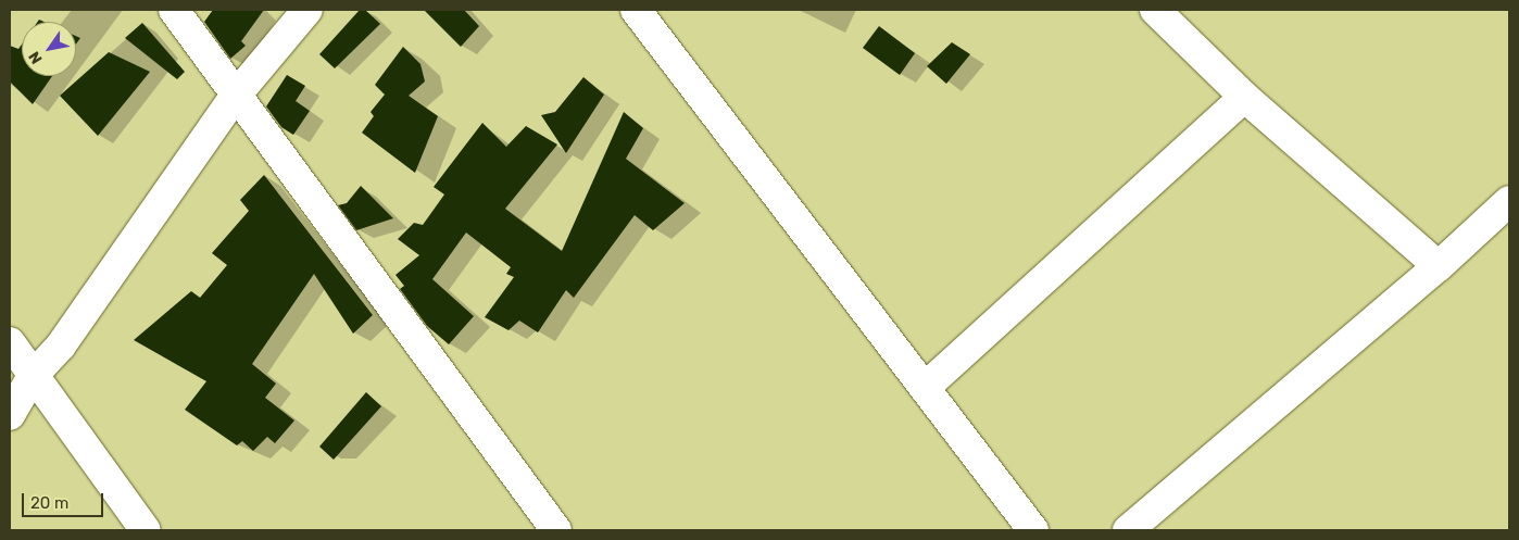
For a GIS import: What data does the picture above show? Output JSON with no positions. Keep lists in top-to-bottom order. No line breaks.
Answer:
{"scale_bar":"20 m","north":"bottom left"}
